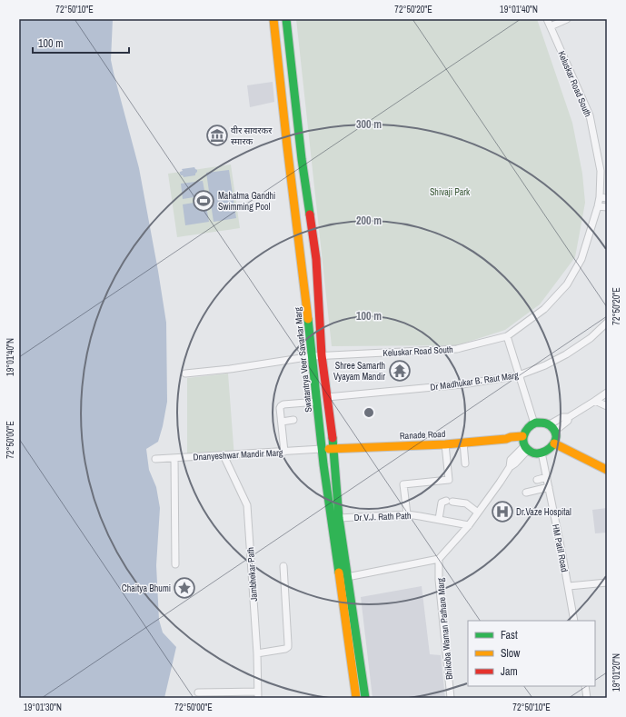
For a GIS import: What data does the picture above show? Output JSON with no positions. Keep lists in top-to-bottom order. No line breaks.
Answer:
{"streets":{"main road":["Swatantrya Veer Savarkar Marg","Ranade Road"],"street":["Keluskar Road South","Dr Madhukar B. Raut Marg","Dnanyeshwar Mandir Marg","Dr V.J. Rath Path","HM Patil Road","Jambhekar Path","Bhikoba Waman Pathare Marg"]},"crossings":[["Keluskar Road South","Swatantrya Veer Savarkar Marg"],["Swatantrya Veer Savarkar Marg","Ranade Road"],["Swatantrya Veer Savarkar Marg","Dnanyeshwar Mandir Marg"],["Ranade Road","Dnanyeshwar Mandir Marg"],["Ranade Road","HM Patil Road"],["Dnanyeshwar Mandir Marg","Jambhekar Path"]],"parks":["Shivaji Park"],"places":{"museum":["वीर सावरकर स्मारक"],"sports":["Mahatma Gandhi Swimming Pool"],"temple":["Shree Samarth Vyayam Mandir"],"hospital":["Dr.Vaze Hospital"],"place":["Chaitya Bhumi"]},"legend":["Fast","Slow","Jam"],"scale_bar":"100 m","coordinates":["72°50'10\"E","72°50'20\"E","19°01'40\"N","72°50'00\"E","19°01'20\"N","19°01'30\"N"],"rings":["300 m","200 m","100 m"]}
